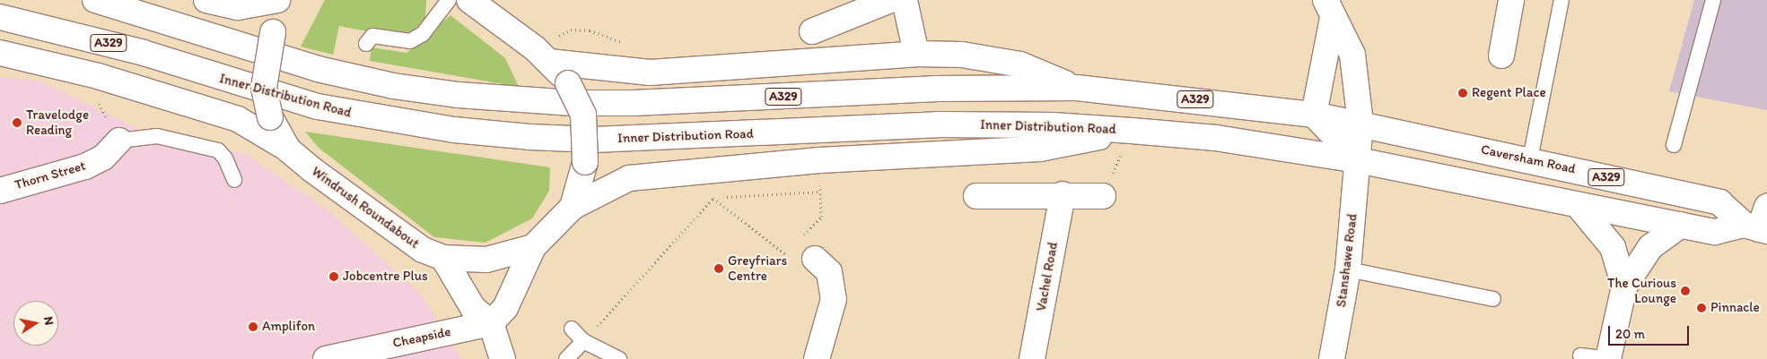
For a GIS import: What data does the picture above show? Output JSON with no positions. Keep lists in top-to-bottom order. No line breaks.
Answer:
{"streets":{"main road":["A329","Inner Distribution Road","Caversham Road","Thorn Street","Windrush Roundabout","Stanshawe Road","Vachel Road","Cheapside"]},"crossings":[["A329","Inner Distribution Road"],["A329","Caversham Road"],["A329","Stanshawe Road"],["Inner Distribution Road","Stanshawe Road"],["Caversham Road","Stanshawe Road"]],"places":["Regent Place","Travelodge Reading","Greyfriars Centre","Jobcentre Plus","The Curious Lounge","Pinnacle","Amplifon"],"scale_bar":"20 m","north":"right"}
